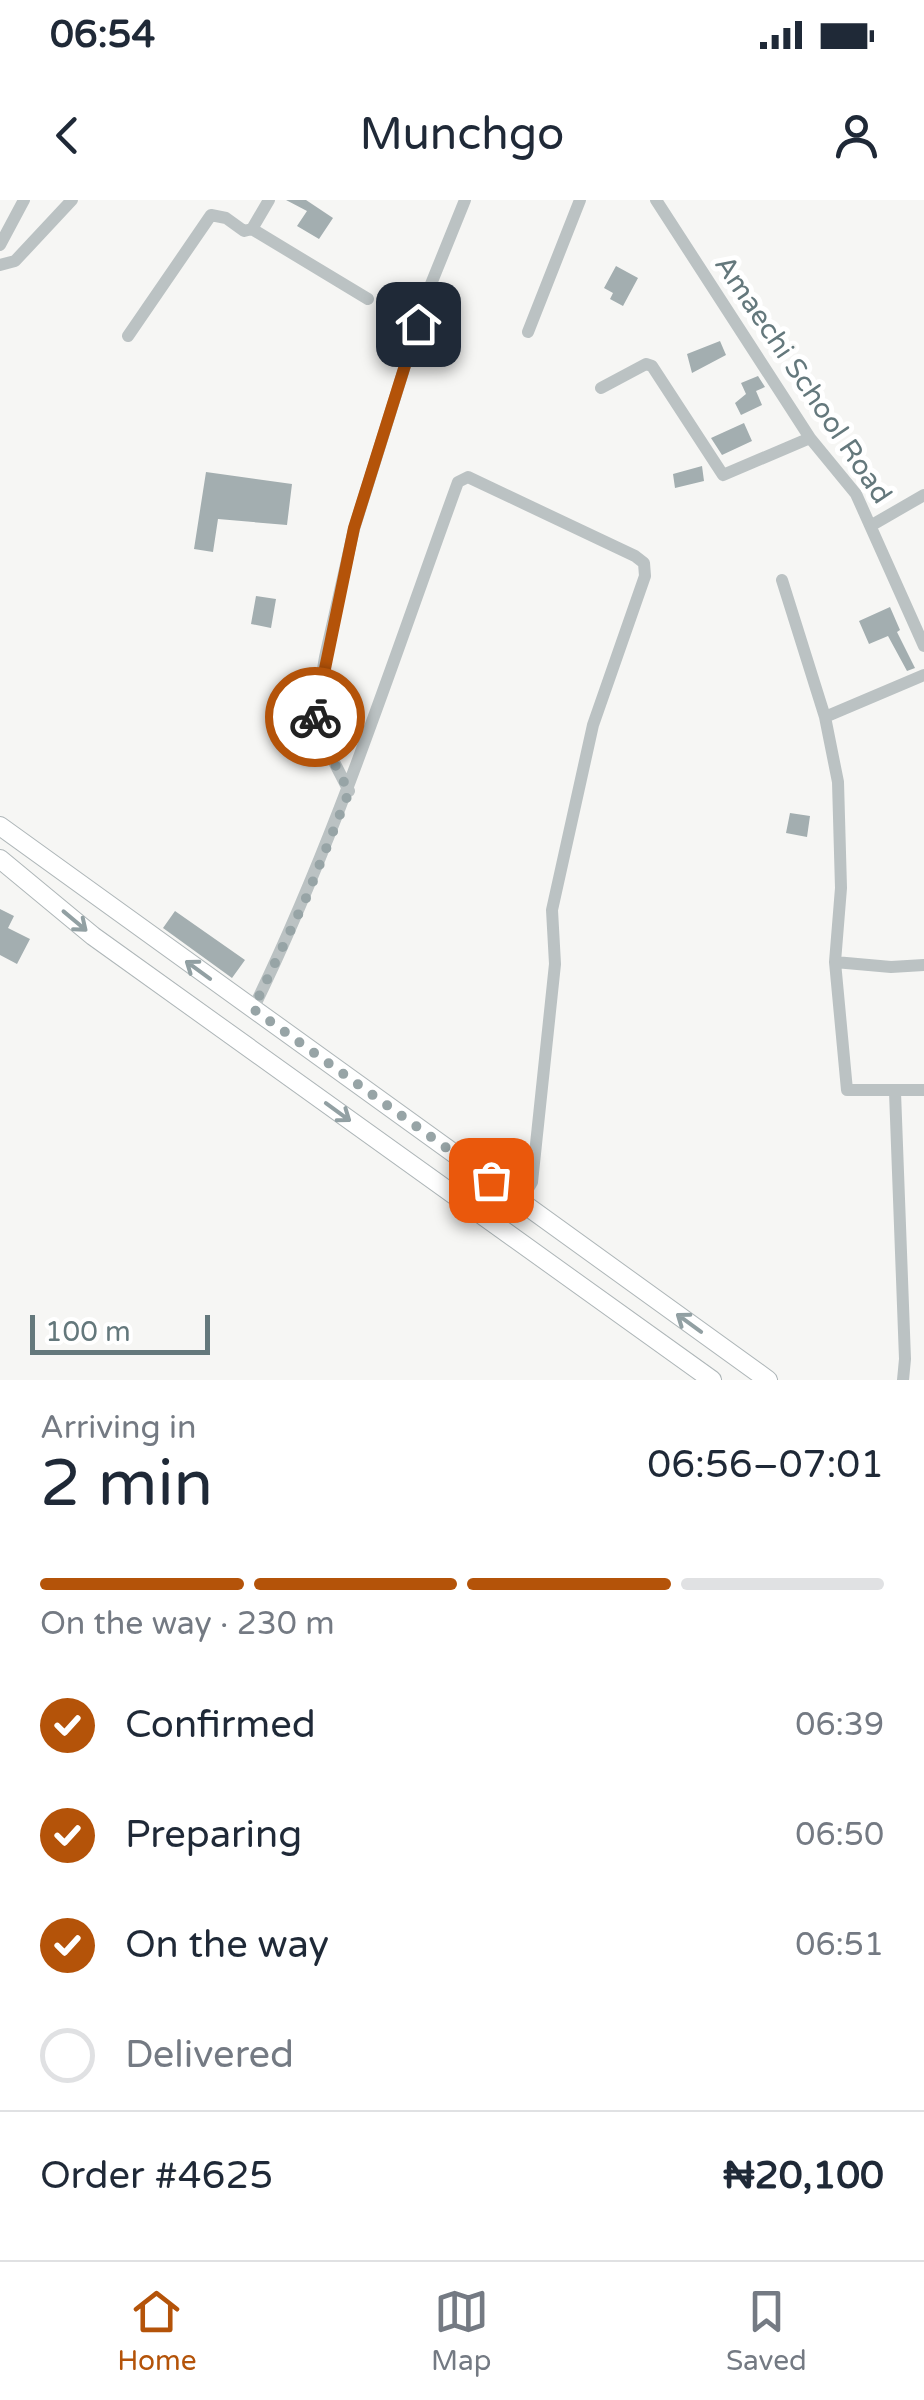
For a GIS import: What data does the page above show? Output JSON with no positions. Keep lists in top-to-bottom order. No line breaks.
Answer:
{"streets":{"street":["Amaechi School Road"]},"scale_bar":"100 m","page":{"status":"06:54","header":"Munchgo","scale":"100 m","heading":["2 min","Arriving in","06:56–07:01"],"panel":["Order #4625","₦20,100"],"bar":"On the way · 230 m","list":[["Confirmed","06:39"],["Preparing","06:50"],["On the way","06:51"],"Delivered"],"tabs":["Home","Map","Saved"]}}
